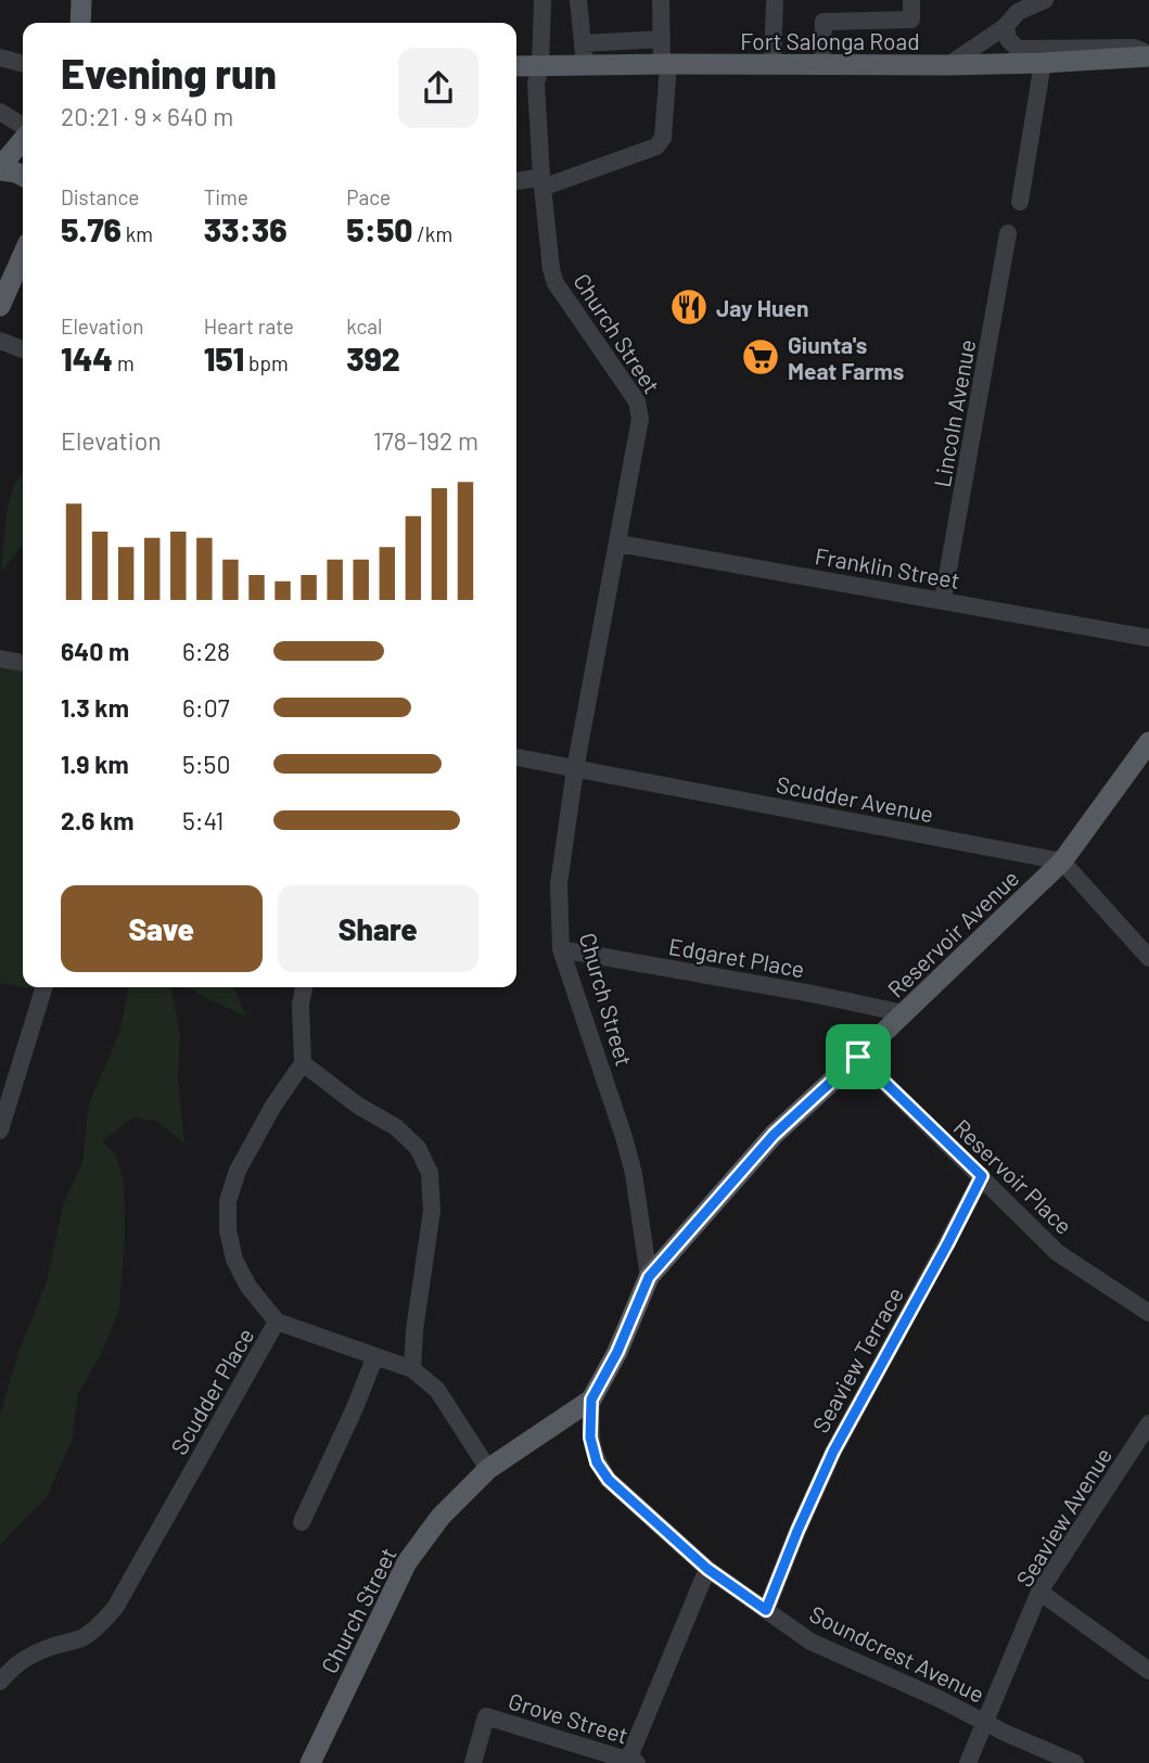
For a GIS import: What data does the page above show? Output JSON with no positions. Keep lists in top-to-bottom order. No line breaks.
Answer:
{"streets":{"main road":["Fort Salonga Road","Church Street","Reservoir Avenue"],"street":["Lincoln Avenue","Franklin Street","Scudder Avenue","Edgaret Place","Reservoir Place","Seaview Terrace","Scudder Place","Seaview Avenue","Soundcrest Avenue","Grove Street"]},"crossings":[["Fort Salonga Road","Church Street"],["Church Street","Franklin Street"],["Church Street","Scudder Avenue"],["Church Street","Reservoir Avenue"],["Church Street","Edgaret Place"],["Church Street","Soundcrest Avenue"],["Lincoln Avenue","Franklin Street"],["Scudder Avenue","Reservoir Avenue"],["Reservoir Avenue","Edgaret Place"],["Reservoir Avenue","Reservoir Place"],["Reservoir Place","Seaview Terrace"],["Seaview Terrace","Soundcrest Avenue"],["Seaview Avenue","Soundcrest Avenue"]],"places":{"restaurant":["Jay Huen"],"supermarket":["Giunta's Meat Farms"]},"page":{"heading":["Evening run","20:21 · 9 × 640 m"],"stats":[["Distance","5.76 km"],["Time","33:36"],["Pace","5:50 /km"],["Elevation","144 m"],["Heart rate","151 bpm"],["kcal","392"]],"chart":["Elevation","178–192 m"],"list":[{"name":"640 m","note":"6:28"},{"name":"1.3 km","note":"6:07"},{"name":"1.9 km","note":"5:50"},{"name":"2.6 km","note":"5:41"}],"buttons":["Save","Share"]}}
